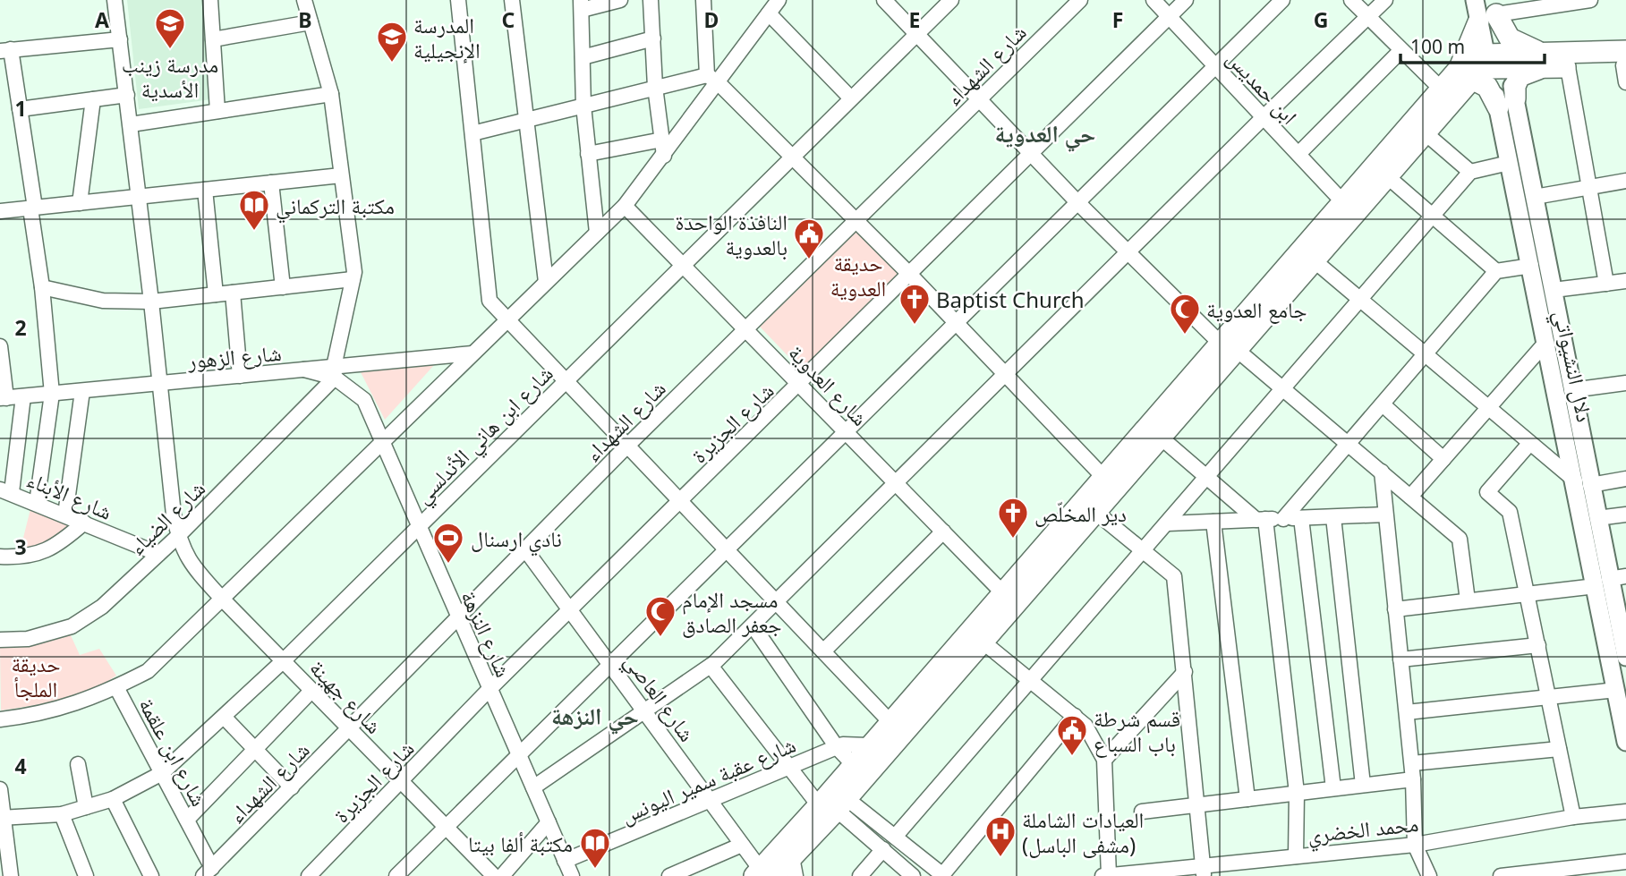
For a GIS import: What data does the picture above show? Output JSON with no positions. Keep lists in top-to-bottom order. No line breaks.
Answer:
{"streets":{"main road":["دلال النشيواتي"],"street":["شارع الشهداء","ابن حمديس","شارع الزهور","شارع العدوية","شارع الجزيرة","شارع ابن هاني الأندلسي","شارع الأبناء","شارع الضياء","شارع النزهة","شارع جهينة","شارع العاصي","شارع ابن علقمة","شارع عقبة سمير اليونس","محمد الخضري"]},"crossings":[["شارع الشهداء","شارع العدوية"],["شارع الشهداء","شارع النزهة"],["شارع الشهداء","شارع جهينة"],["شارع الشهداء","شارع العاصي"],["شارع الشهداء","شارع ابن علقمة"],["ابن حمديس","شارع الجزيرة"],["شارع الزهور","شارع النزهة"],["شارع الزهور","شارع جهينة"],["شارع العدوية","شارع الجزيرة"],["شارع العدوية","شارع ابن هاني الأندلسي"],["شارع الجزيرة","شارع النزهة"],["شارع الجزيرة","شارع جهينة"],["شارع الجزيرة","شارع العاصي"],["شارع ابن هاني الأندلسي","شارع النزهة"],["شارع ابن هاني الأندلسي","شارع جهينة"],["شارع ابن هاني الأندلسي","شارع ابن علقمة"],["شارع الأبناء","شارع الضياء"],["شارع الضياء","شارع النزهة"],["شارع الضياء","شارع جهينة"],["شارع النزهة","شارع عقبة سمير اليونس"],["شارع العاصي","شارع عقبة سمير اليونس"]],"districts":["حي العدوية","حي النزهة"],"parks":["حديقة العدوية","حديقة الملجأ"],"places":{"school or university":["مدرسة زينب الأسدية","المدرسة الإنجيلية"],"library":["مكتبة التركماني","مكتبة ألفا بيتا"],"public building":["النافذة الواحدة بالعدوية","قسم شرطة باب السباع"],"church":["Baptist Church","دير المخلّص"],"mosque":["جامع العدوية","مسجد الإمام جعفر الصادق"],"sports":["نادي ارسنال"],"hospital":["العيادات الشاملة (مشفى الباسل)"]},"scale_bar":"100 m","grid":{"columns":["A","B","C","D","E","F","G"],"rows":["1","2","3","4"]}}
